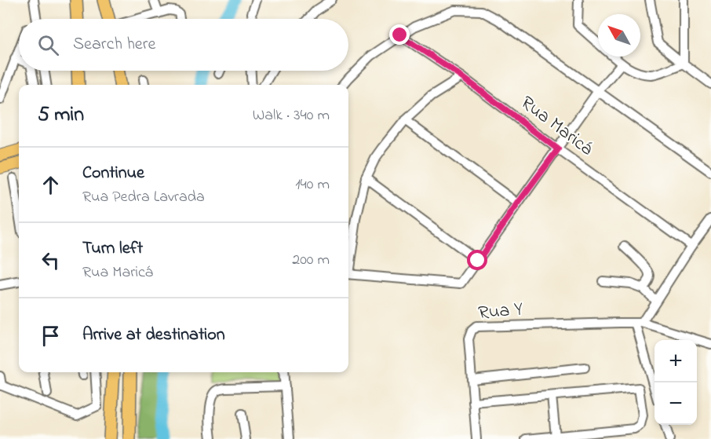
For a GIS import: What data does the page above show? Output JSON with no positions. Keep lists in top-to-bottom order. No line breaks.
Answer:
{"streets":{"street":["Rua Maricá","Rua Y"]},"north":"top left","page":{"search":"Search here","heading":["5 min","Walk · 340 m"],"list":[["Continue","Rua Pedra Lavrada","140 m"],["Turn left","Rua Maricá","200 m"],"Arrive at destination"],"map_buttons":["+","−"]}}
